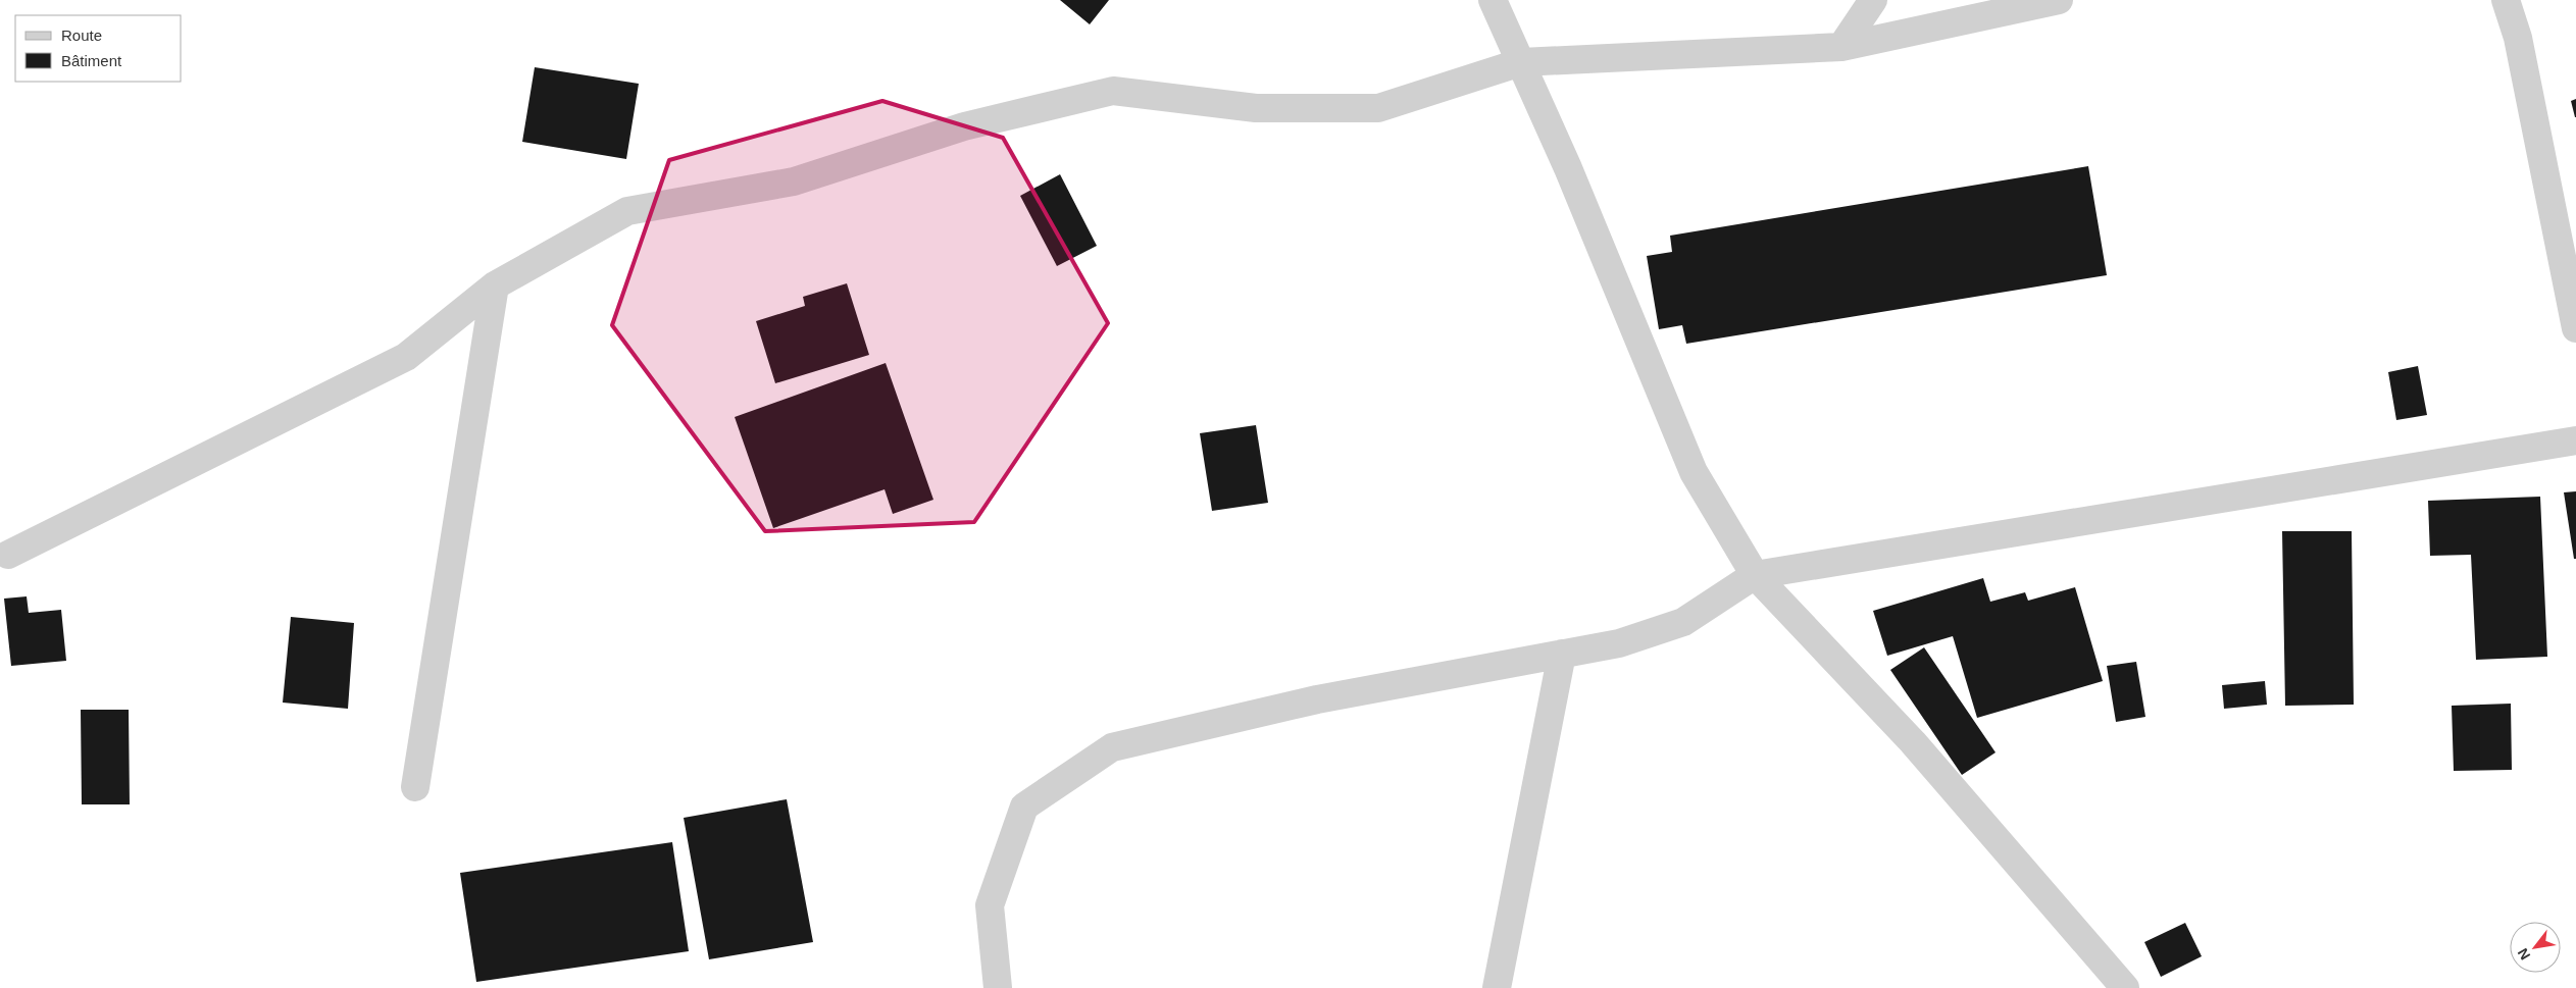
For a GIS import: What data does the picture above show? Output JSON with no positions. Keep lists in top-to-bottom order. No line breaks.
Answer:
{"legend":["Route","Bâtiment"],"north":"bottom left"}
